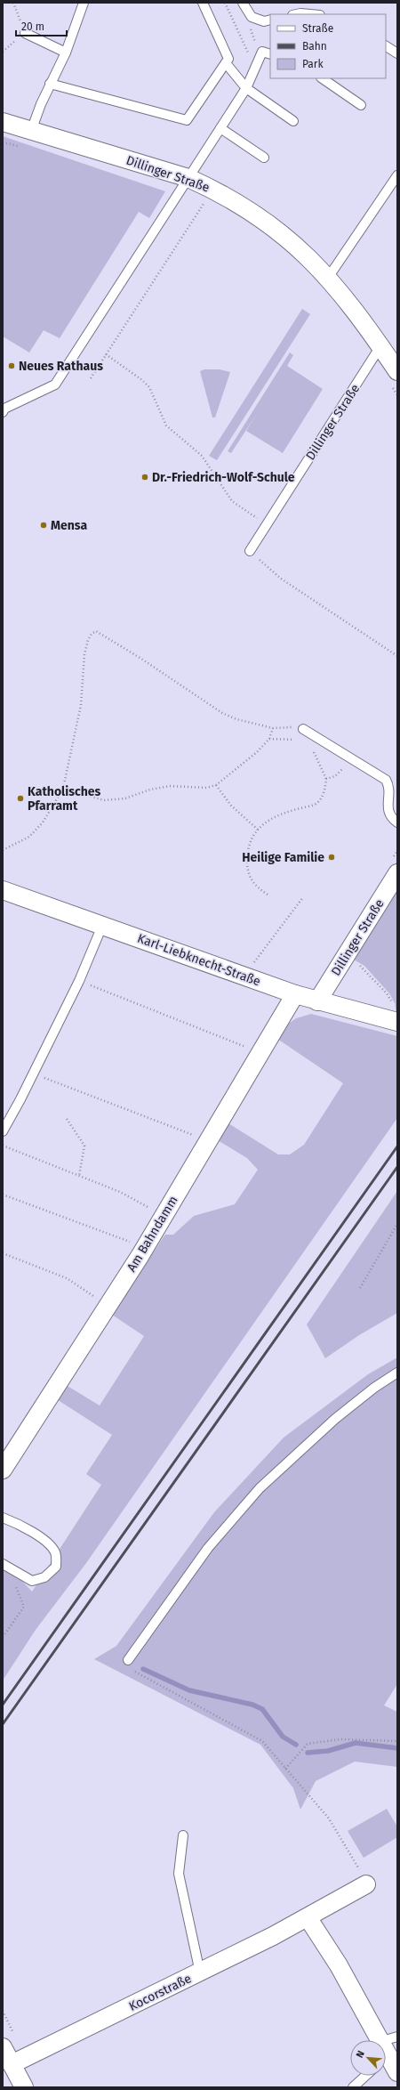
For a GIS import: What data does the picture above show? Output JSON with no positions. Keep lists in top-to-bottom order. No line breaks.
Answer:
{"streets":{"street":["Dillinger Straße","Karl-Liebknecht-Straße","Am Bahndamm","Kocorstraße"]},"crossings":[["Dillinger Straße","Karl-Liebknecht-Straße"],["Karl-Liebknecht-Straße","Am Bahndamm"]],"places":["Neues Rathaus","Dr.-Friedrich-Wolf-Schule","Mensa","Katholisches Pfarramt","Heilige Familie"],"legend":["Straße","Bahn","Park"],"scale_bar":"20 m","north":"top left"}
